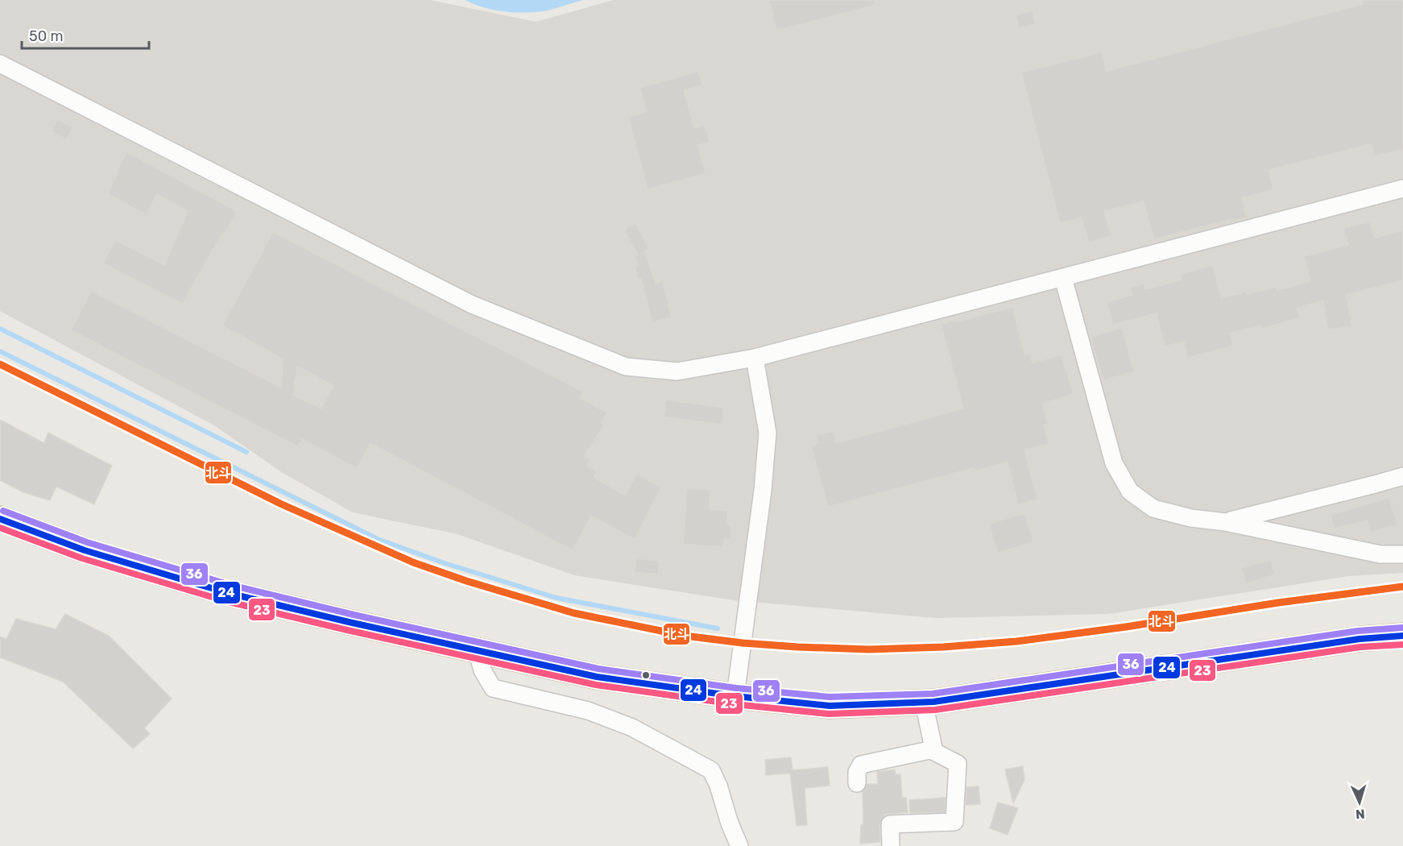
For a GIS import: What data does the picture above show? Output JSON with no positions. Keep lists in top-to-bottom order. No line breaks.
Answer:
{"lines":["transit line 北斗","transit line 36","transit line 24","transit line 23"],"scale_bar":"50 m","north":"bottom"}
